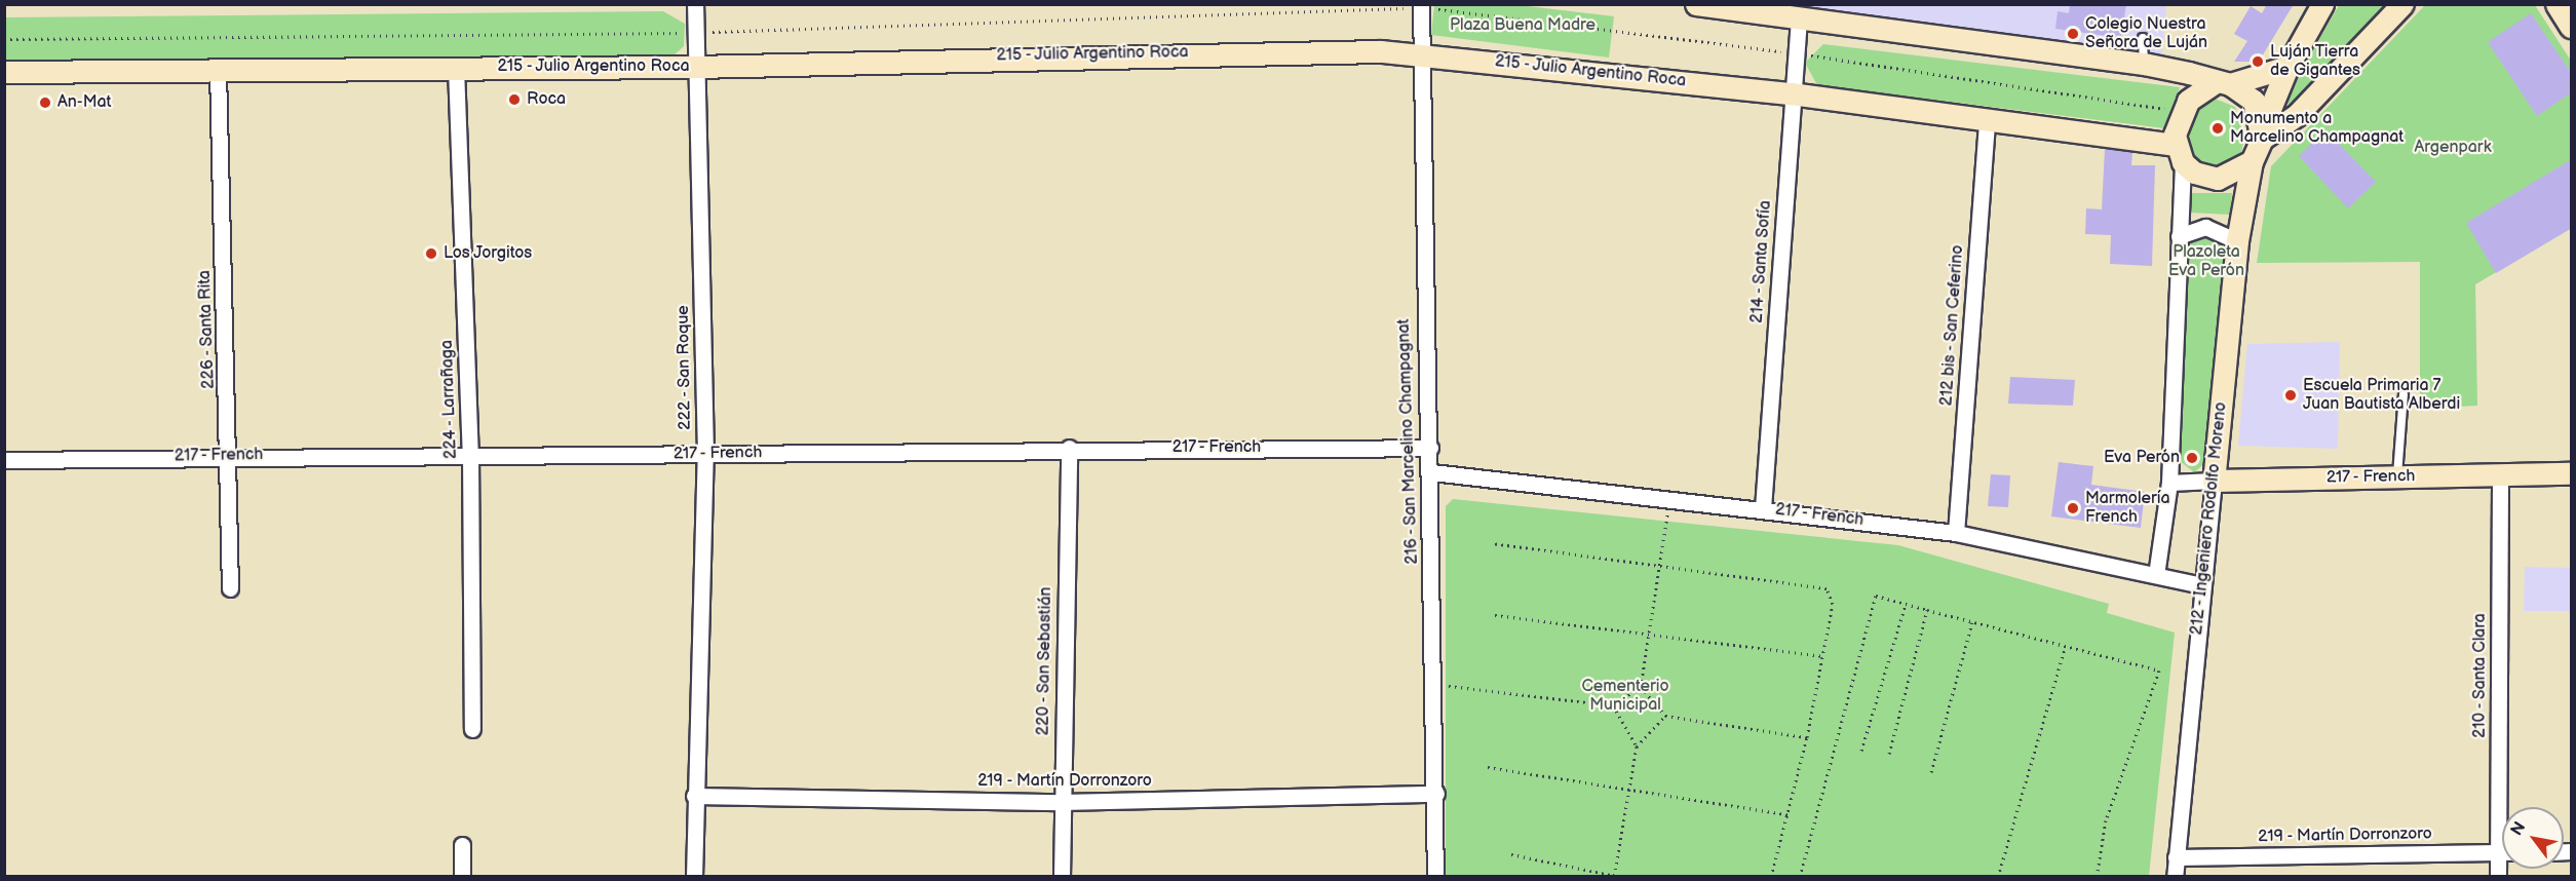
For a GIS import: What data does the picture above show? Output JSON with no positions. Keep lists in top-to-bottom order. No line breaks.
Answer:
{"streets":{"street":["215 - Julio Argentino Roca","214 - Santa Sofía","212 bis - San Ceferino","226 - Santa Rita","222 - San Roque","224 - Larrañaga","216 - San Marcelino Champagnat","217 - French","212 - Ingeniero Rodolfo Moreno","220 - San Sebastián","210 - Santa Clara","219 - Martín Dorronzoro"]},"crossings":[["215 - Julio Argentino Roca","214 - Santa Sofía"],["215 - Julio Argentino Roca","212 bis - San Ceferino"],["215 - Julio Argentino Roca","226 - Santa Rita"],["215 - Julio Argentino Roca","222 - San Roque"],["215 - Julio Argentino Roca","224 - Larrañaga"],["215 - Julio Argentino Roca","216 - San Marcelino Champagnat"],["215 - Julio Argentino Roca","212 - Ingeniero Rodolfo Moreno"],["214 - Santa Sofía","217 - French"],["212 bis - San Ceferino","217 - French"],["226 - Santa Rita","217 - French"],["222 - San Roque","217 - French"],["222 - San Roque","219 - Martín Dorronzoro"],["224 - Larrañaga","217 - French"],["216 - San Marcelino Champagnat","217 - French"],["216 - San Marcelino Champagnat","219 - Martín Dorronzoro"],["217 - French","212 - Ingeniero Rodolfo Moreno"],["217 - French","220 - San Sebastián"],["217 - French","210 - Santa Clara"],["212 - Ingeniero Rodolfo Moreno","219 - Martín Dorronzoro"],["220 - San Sebastián","219 - Martín Dorronzoro"],["210 - Santa Clara","219 - Martín Dorronzoro"]],"parks":["Plaza Buena Madre","Argenpark","Plazoleta Eva Perón","Cementerio Municipal"],"places":["Colegio Nuestra Señora de Luján","Luján Tierra de Gigantes","Roca","An-Mat","Monumento a Marcelino Champagnat","Los Jorgitos","Escuela Primaria 7 Juan Bautista Alberdi","Eva Perón","Marmolería French"],"north":"top left"}
